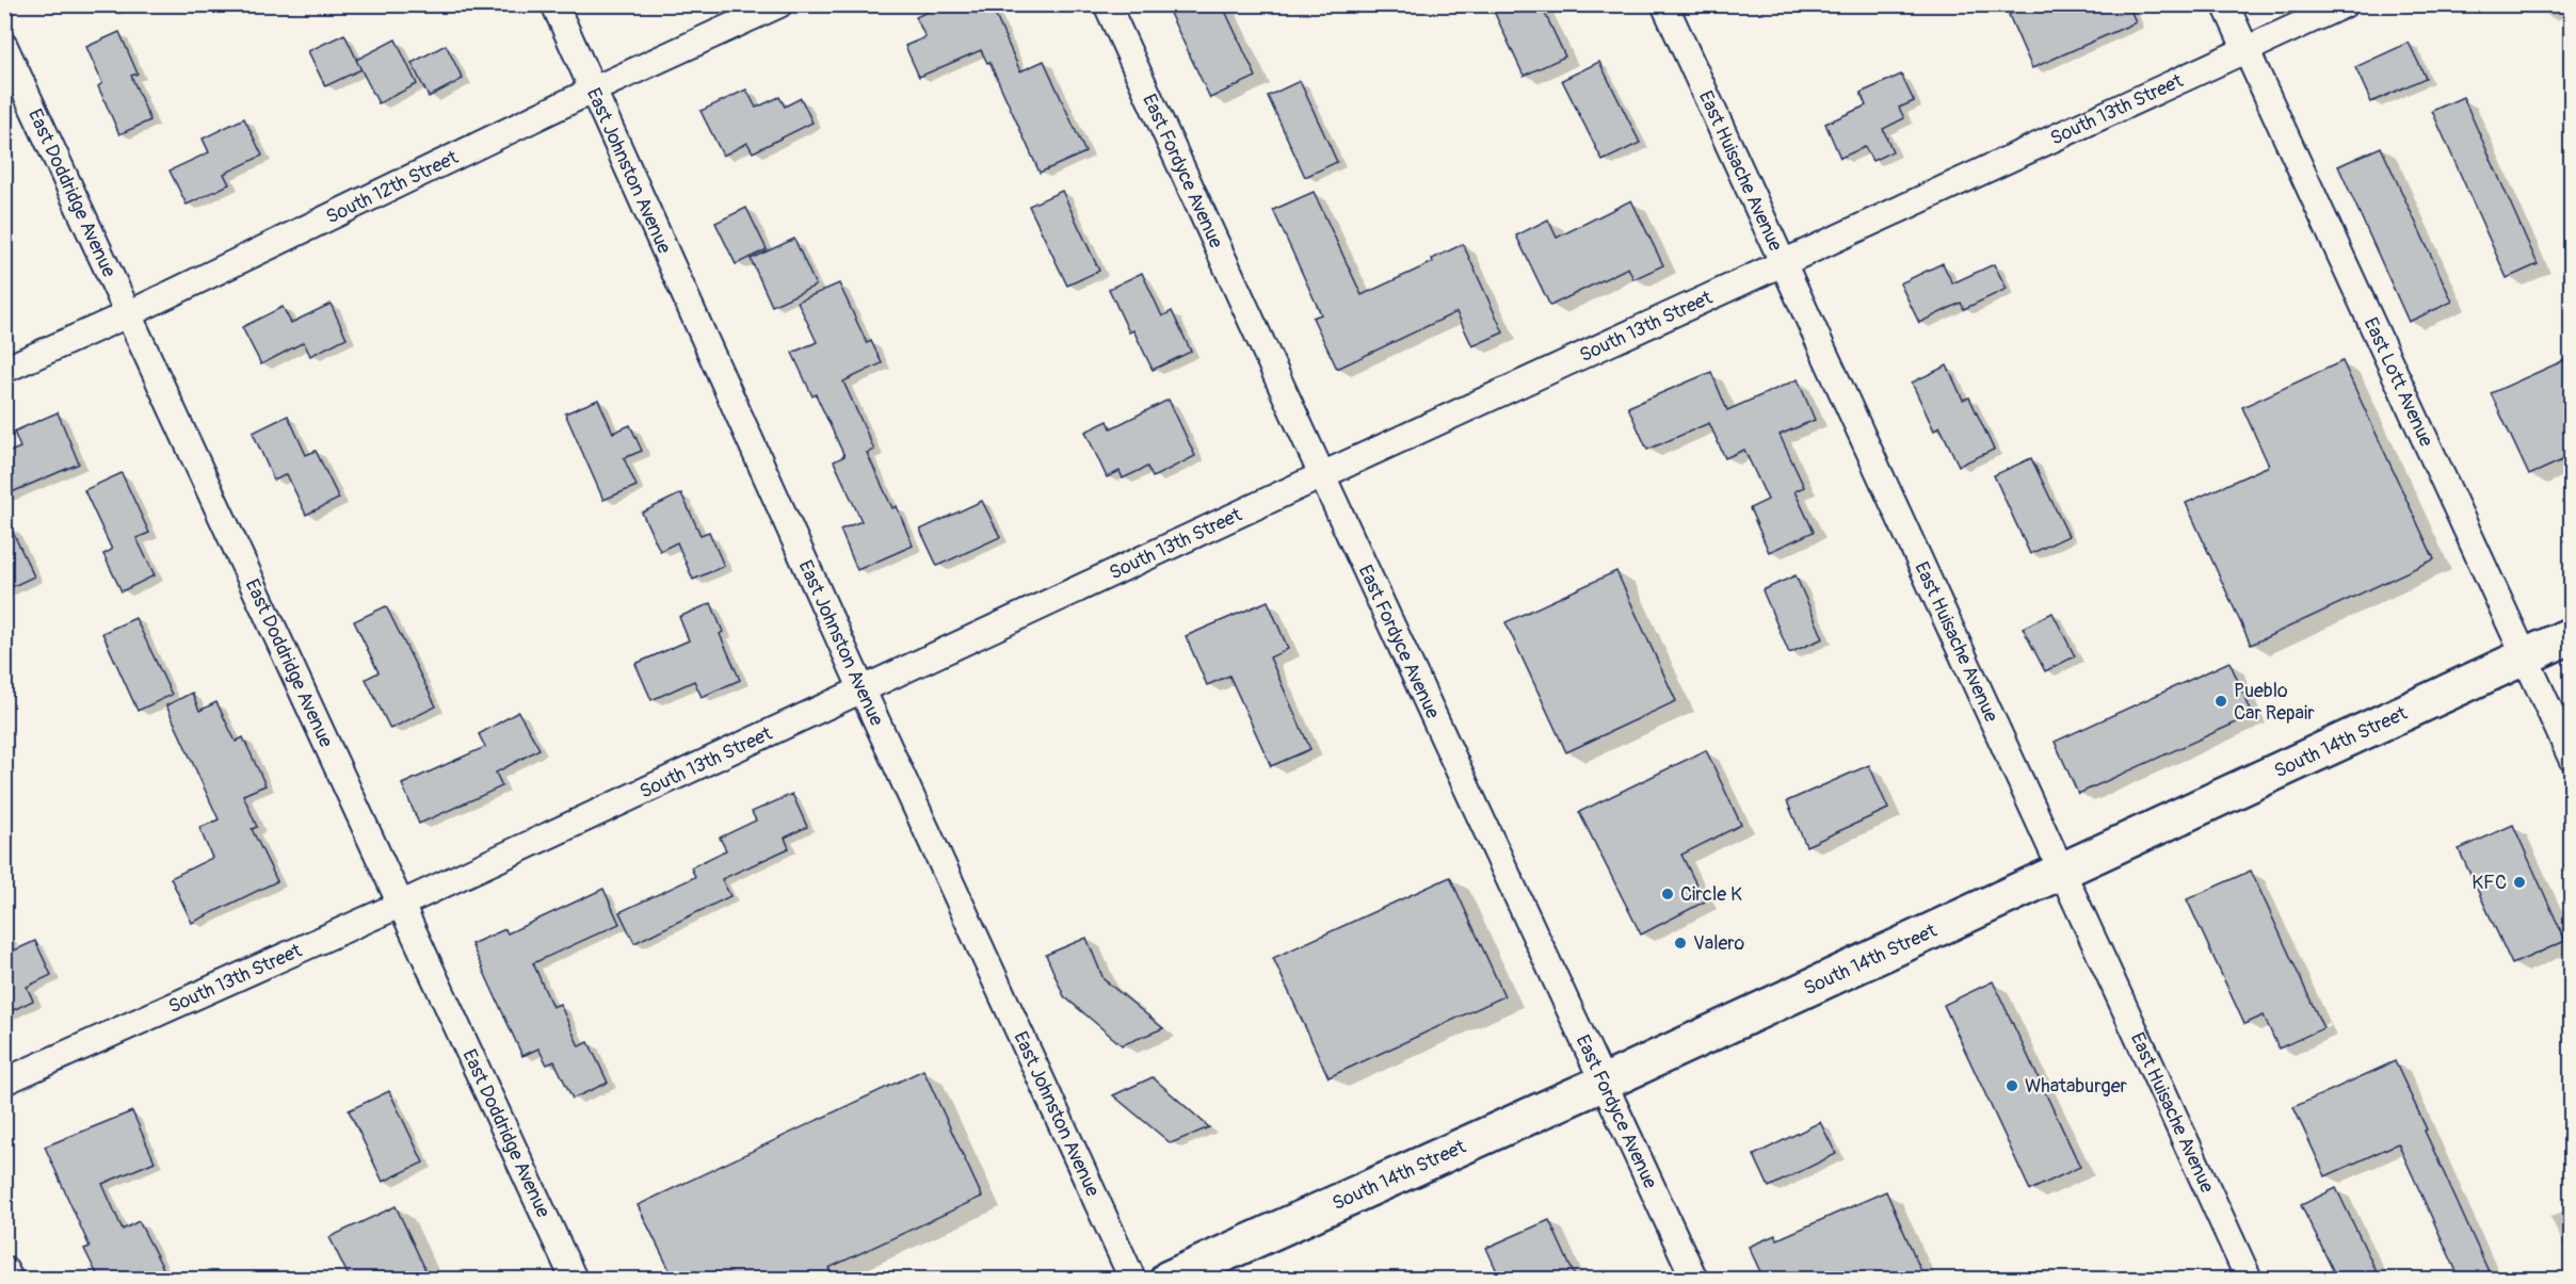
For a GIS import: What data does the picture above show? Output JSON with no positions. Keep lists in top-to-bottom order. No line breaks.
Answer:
{"streets":{"main road":["South 14th Street"],"street":["South 13th Street","East Johnston Avenue","East Huisache Avenue","East Fordyce Avenue","South 12th Street","East Doddridge Avenue","East Lott Avenue"]},"crossings":[["South 13th Street","East Johnston Avenue"],["South 13th Street","East Huisache Avenue"],["South 13th Street","East Fordyce Avenue"],["South 13th Street","East Doddridge Avenue"],["South 13th Street","East Lott Avenue"],["East Johnston Avenue","South 12th Street"],["East Huisache Avenue","South 14th Street"],["East Fordyce Avenue","South 14th Street"],["South 12th Street","East Doddridge Avenue"],["East Lott Avenue","South 14th Street"]],"places":["Pueblo Car Repair","KFC","Circle K","Valero","Whataburger"]}
